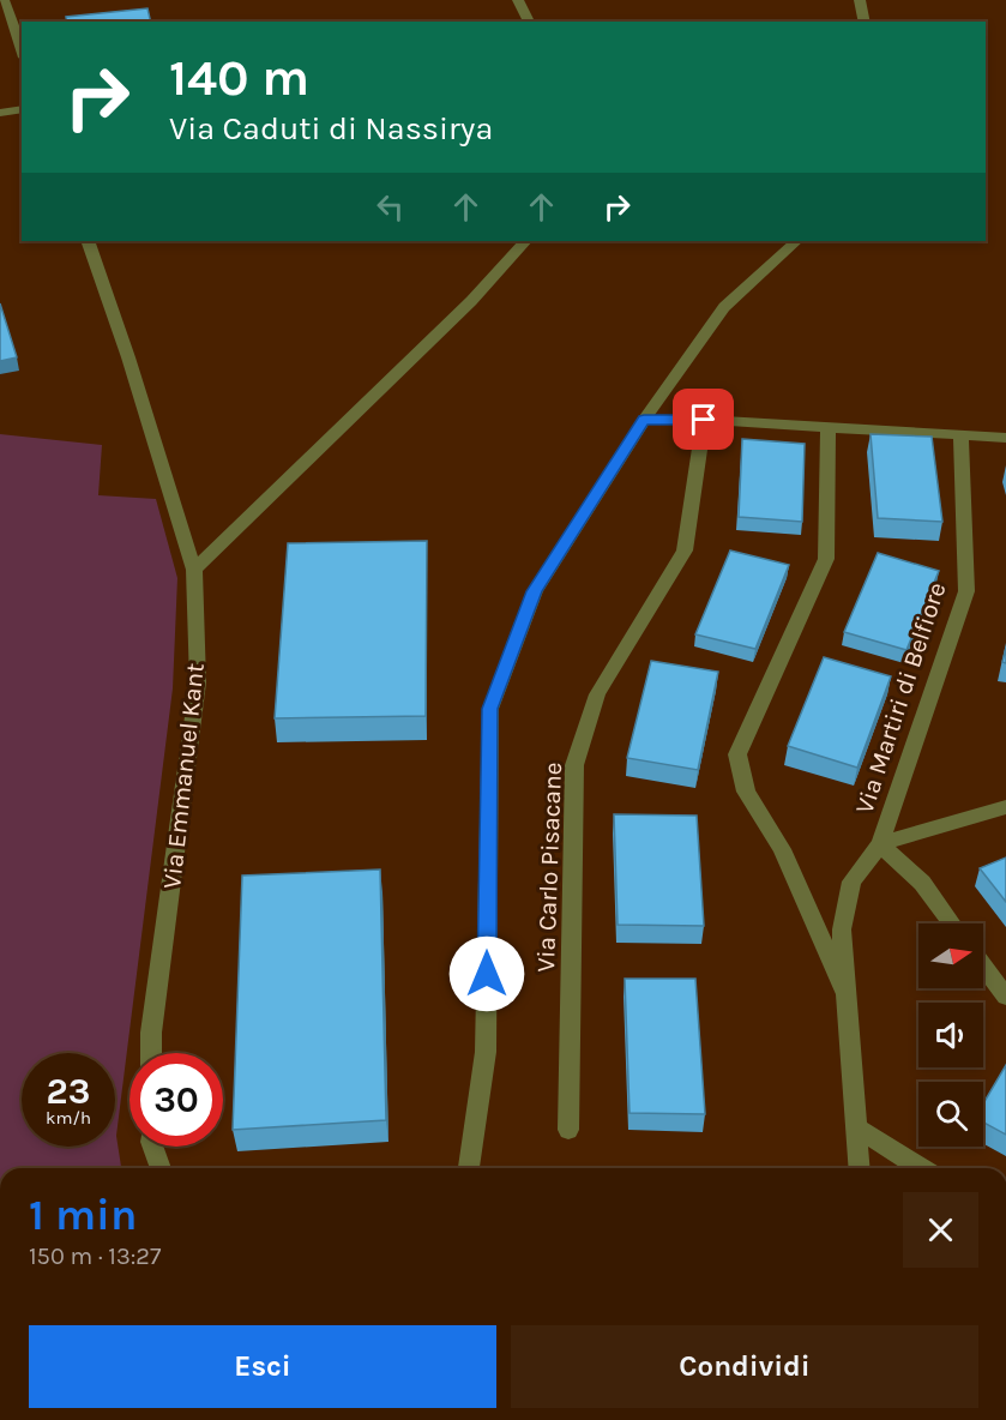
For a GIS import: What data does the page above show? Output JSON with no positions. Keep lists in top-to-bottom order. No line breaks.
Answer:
{"streets":{"street":["Via Martiri di Belfiore","Via Emmanuel Kant","Via Carlo Pisacane"]},"north":"right","page":{"turn":["140 m","Via Caduti di Nassirya"],"speed":"23 km/h","limit":"30","heading":["1 min","150 m · 13:27"],"buttons":["Esci","Condividi"]}}
